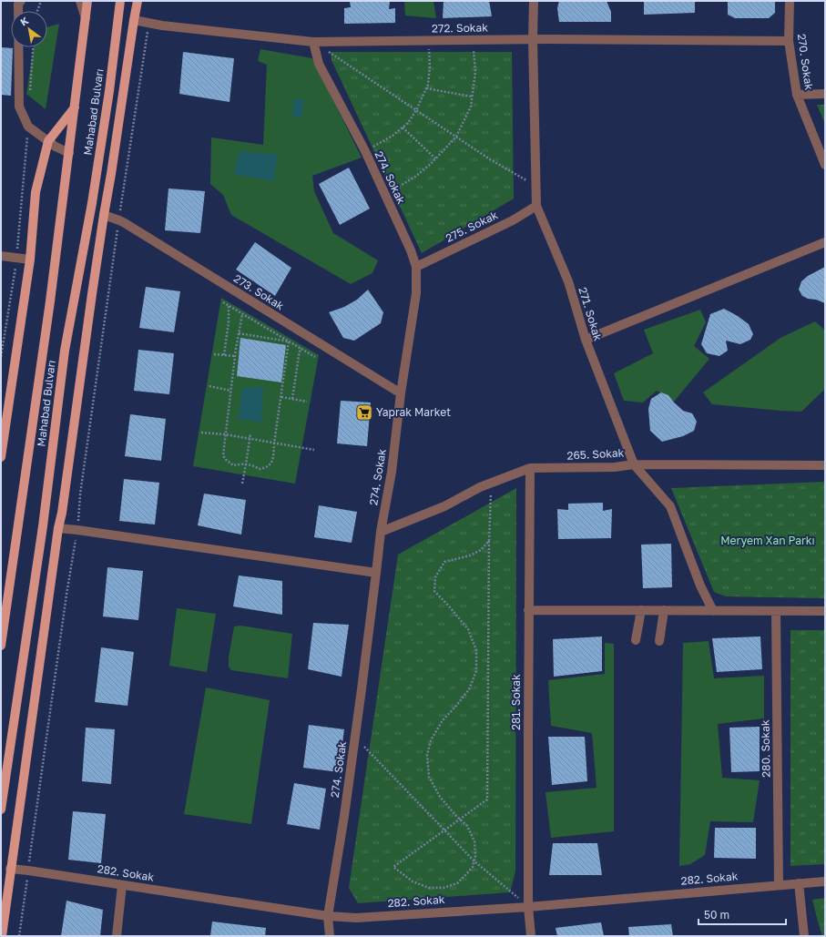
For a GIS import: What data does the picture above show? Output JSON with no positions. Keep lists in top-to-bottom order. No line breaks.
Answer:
{"streets":{"main road":["Mahabad Bulvarı"],"street":["272. Sokak","270. Sokak","274. Sokak","275. Sokak","273. Sokak","271. Sokak","265. Sokak","281. Sokak","280. Sokak","282. Sokak"]},"crossings":[["272. Sokak","270. Sokak"],["272. Sokak","274. Sokak"],["272. Sokak","271. Sokak"],["274. Sokak","275. Sokak"],["274. Sokak","273. Sokak"],["274. Sokak","265. Sokak"],["274. Sokak","282. Sokak"],["275. Sokak","271. Sokak"],["271. Sokak","265. Sokak"],["265. Sokak","281. Sokak"],["281. Sokak","282. Sokak"],["280. Sokak","282. Sokak"]],"parks":["Meryem Xan Parkı"],"places":{"supermarket":["Yaprak Market"]},"scale_bar":"50 m","north":"top left"}
